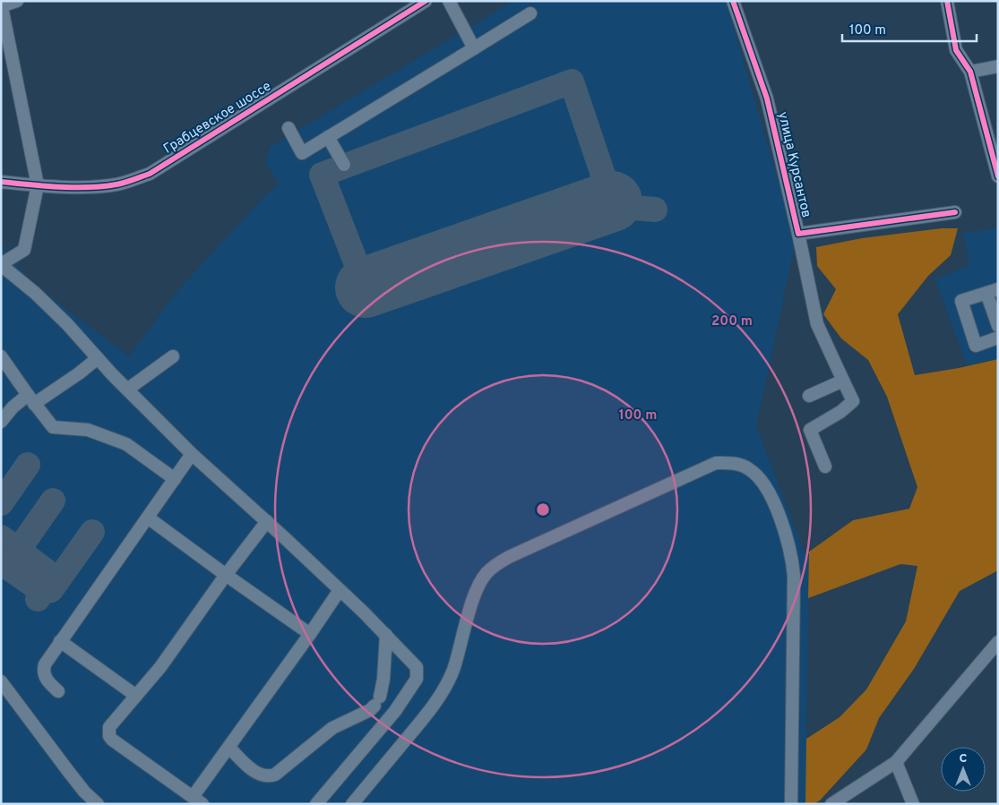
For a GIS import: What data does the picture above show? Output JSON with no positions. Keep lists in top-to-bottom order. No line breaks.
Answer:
{"streets":{"street":["Грабцевское шоссе","улица Курсантов"]},"scale_bar":"100 m","north":"top","rings":["200 m","100 m"]}
